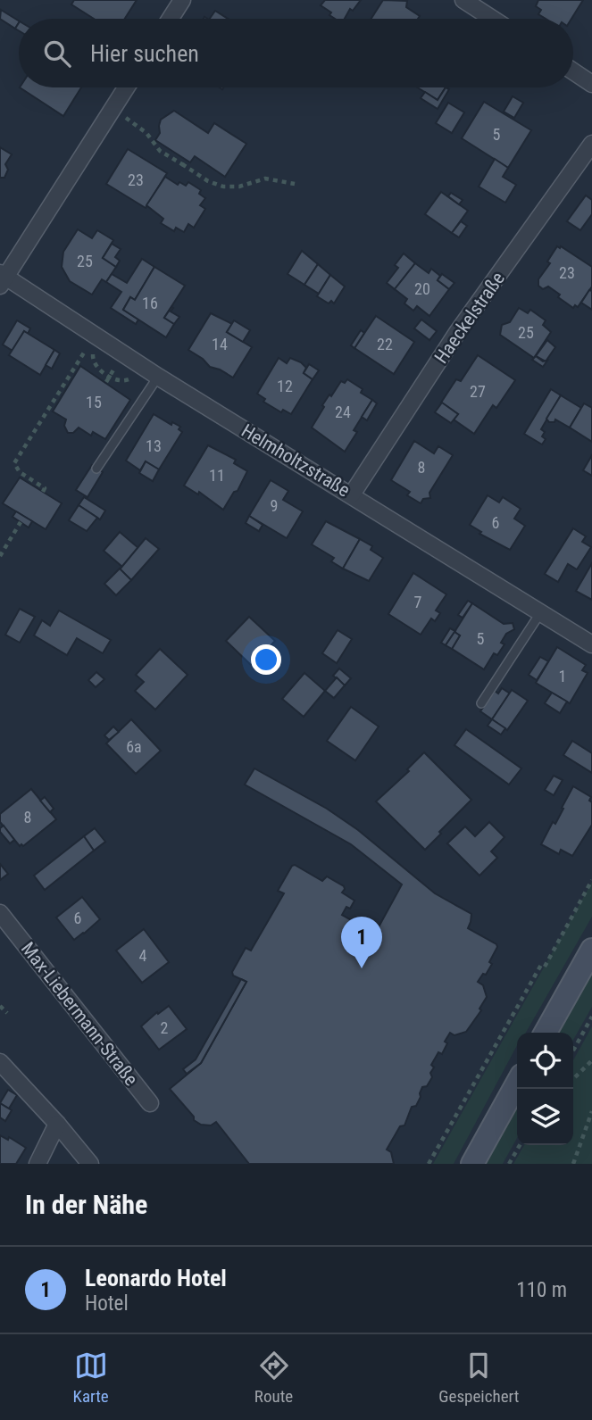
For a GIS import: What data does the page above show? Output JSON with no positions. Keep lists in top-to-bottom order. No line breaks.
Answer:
{"streets":{"street":["Haeckelstraße","Helmholtzstraße","Max-Liebermann-Straße"]},"crossings":[["Haeckelstraße","Helmholtzstraße"]],"house_numbers":["5","23","25","23","20","16","25","14","22","12","27","15","24","13","8","11","9","6","7","5","1","6a","8","6","4","2"],"page":{"search":"Hier suchen","pins":"1","heading":"In der Nähe","list":[{"mark":"1","name":"Leonardo Hotel","note":"Hotel","value":"110 m"}],"nav":["Karte","Route","Gespeichert"]}}
